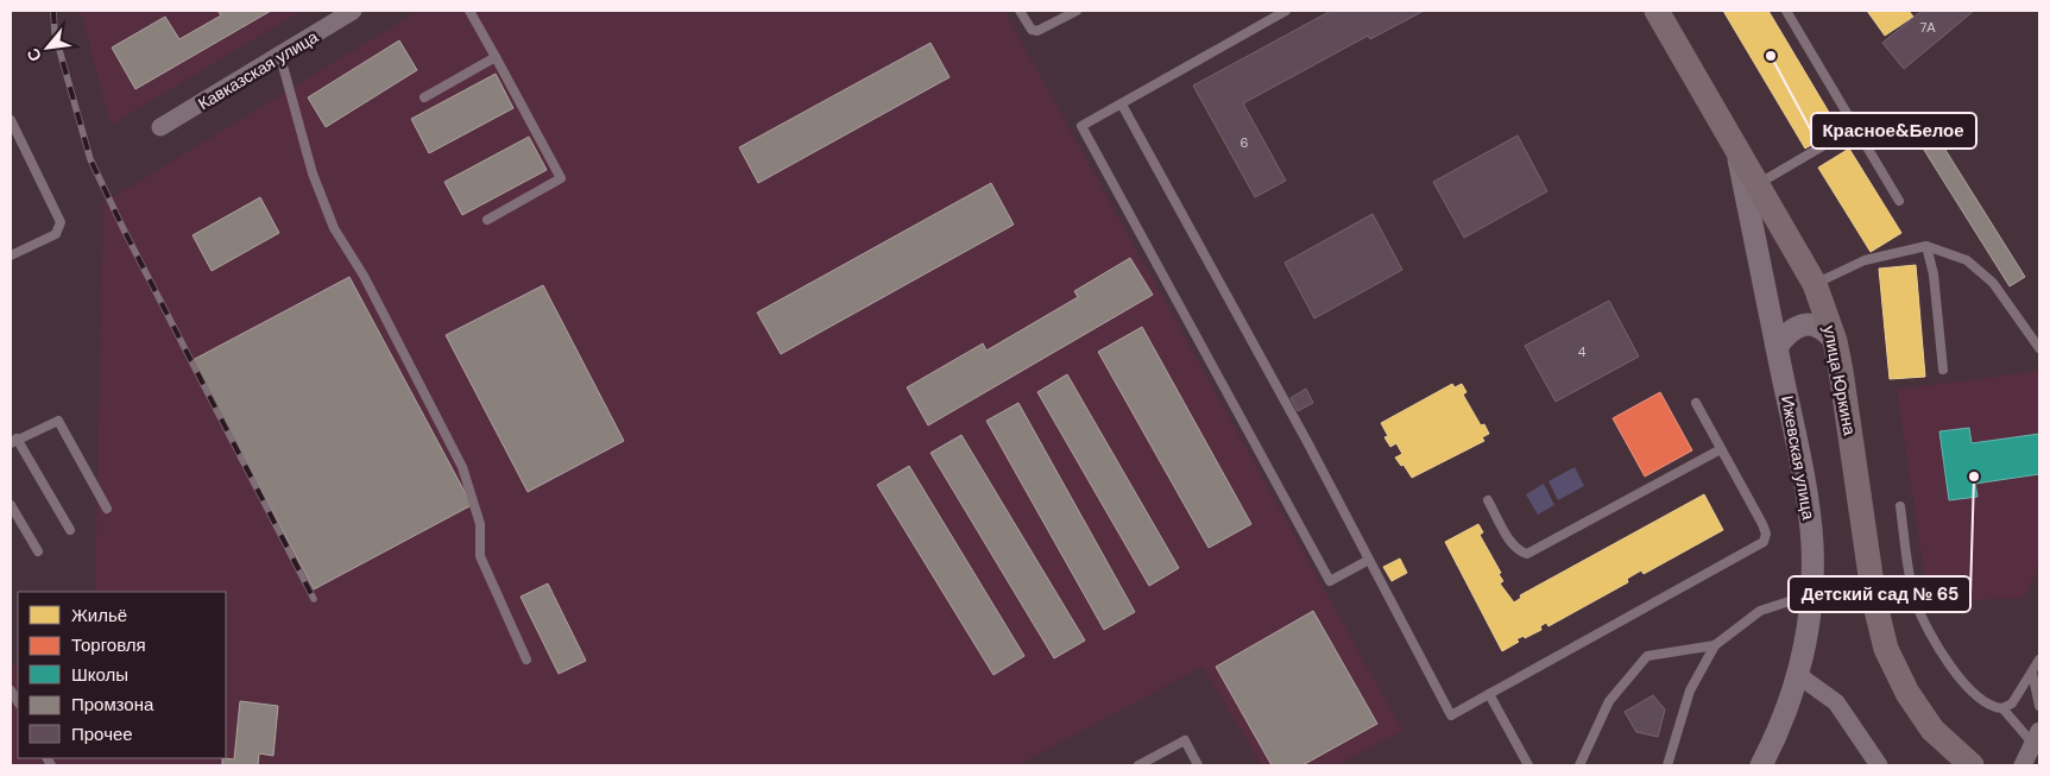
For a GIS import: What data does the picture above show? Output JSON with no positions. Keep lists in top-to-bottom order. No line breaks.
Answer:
{"streets":{"main road":["улица Юркина"],"street":["Кавказская улица","Ижевская улица"]},"crossings":[["улица Юркина","Ижевская улица"]],"places":["Красное&Белое","Детский сад № 65"],"house_numbers":["7А","6","4"],"legend":["Жильё","Торговля","Школы","Промзона","Прочее"],"north":"bottom left"}
